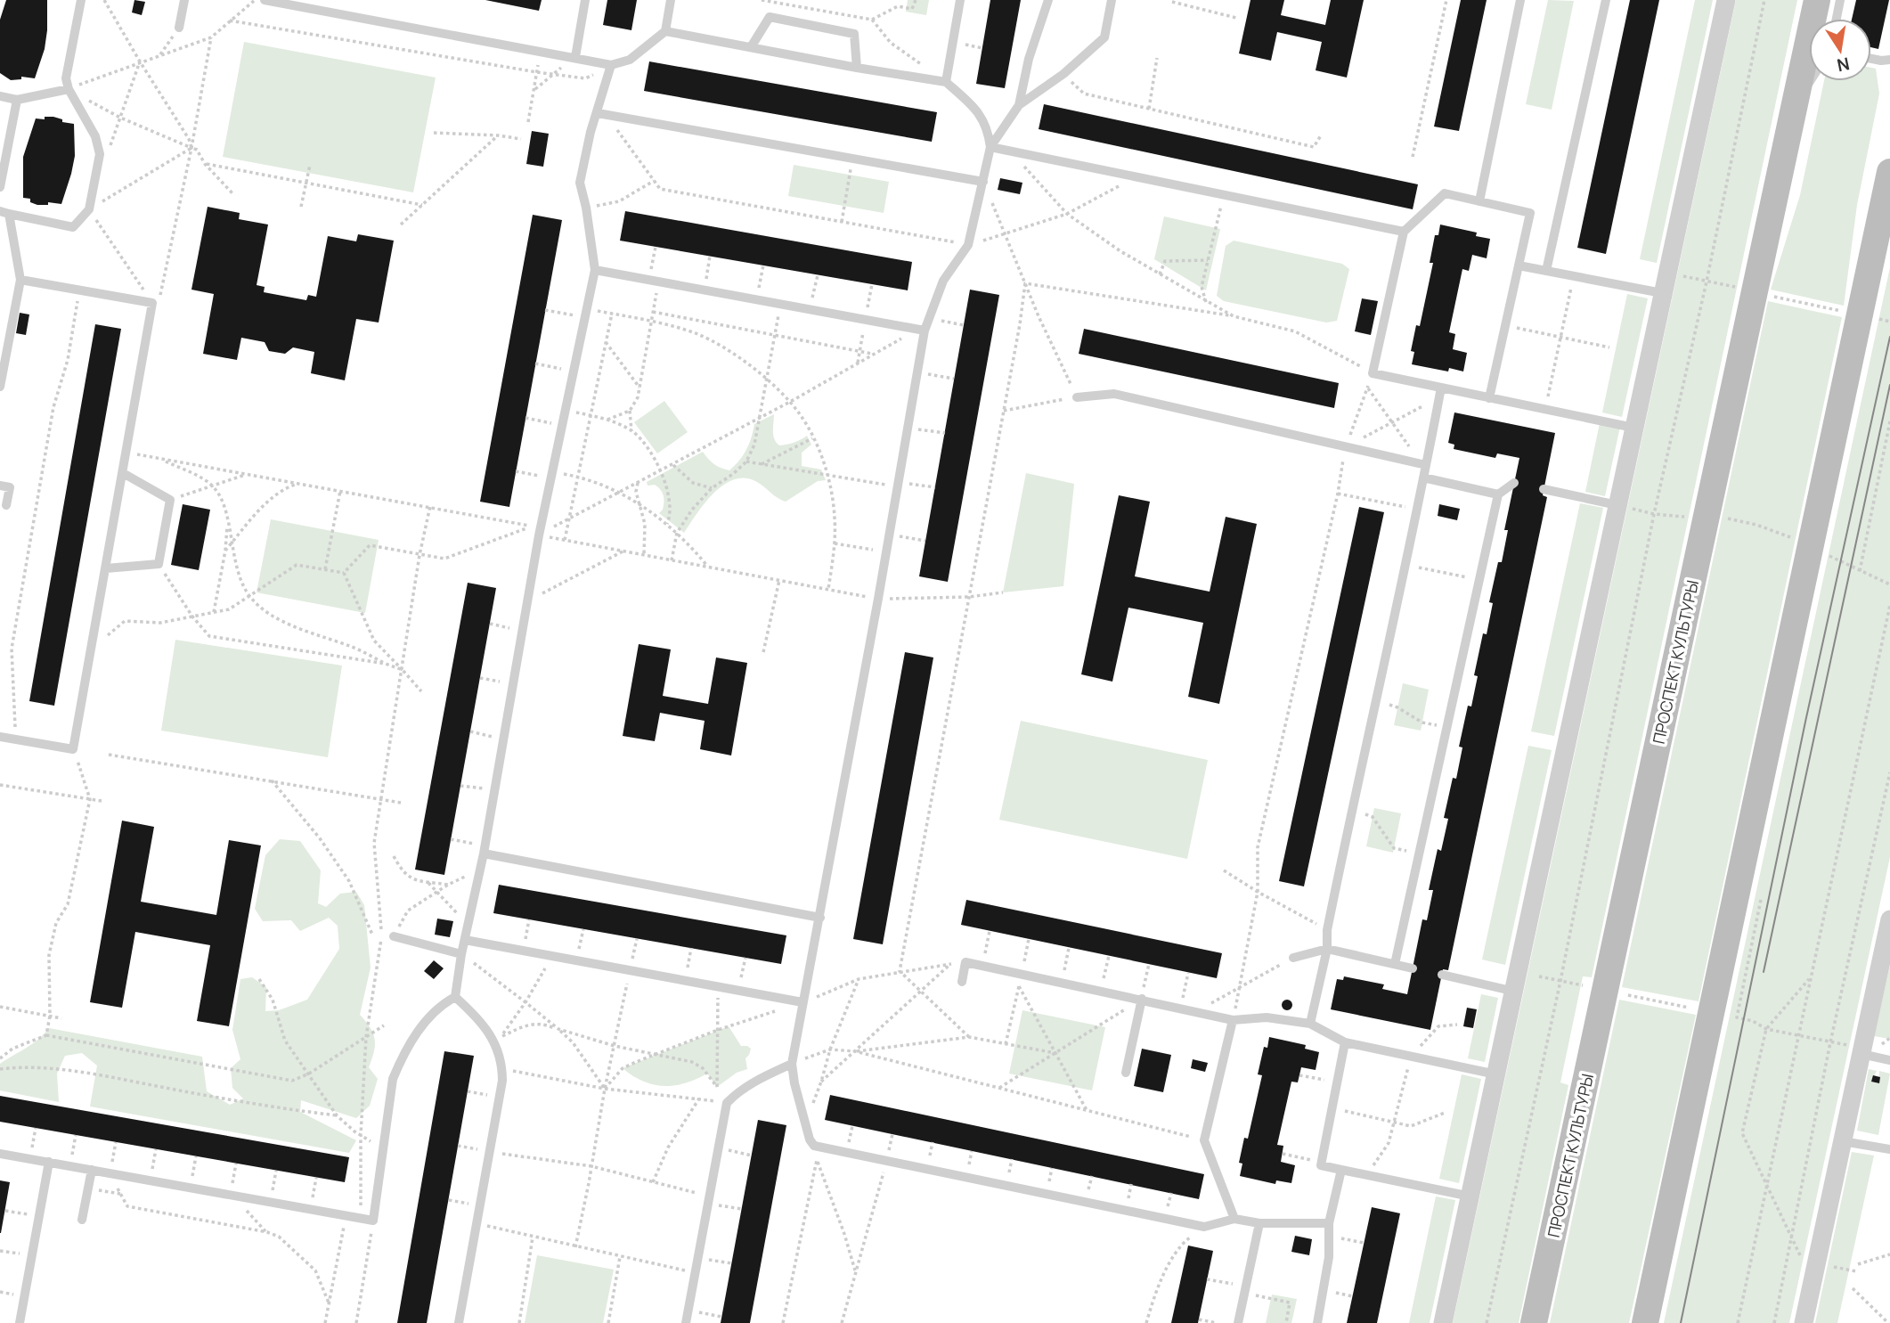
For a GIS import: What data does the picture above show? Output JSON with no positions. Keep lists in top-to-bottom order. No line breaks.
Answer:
{"streets":{"main road":["ПРОСПЕКТ КУЛЬТУРЫ"]},"north":"bottom"}
